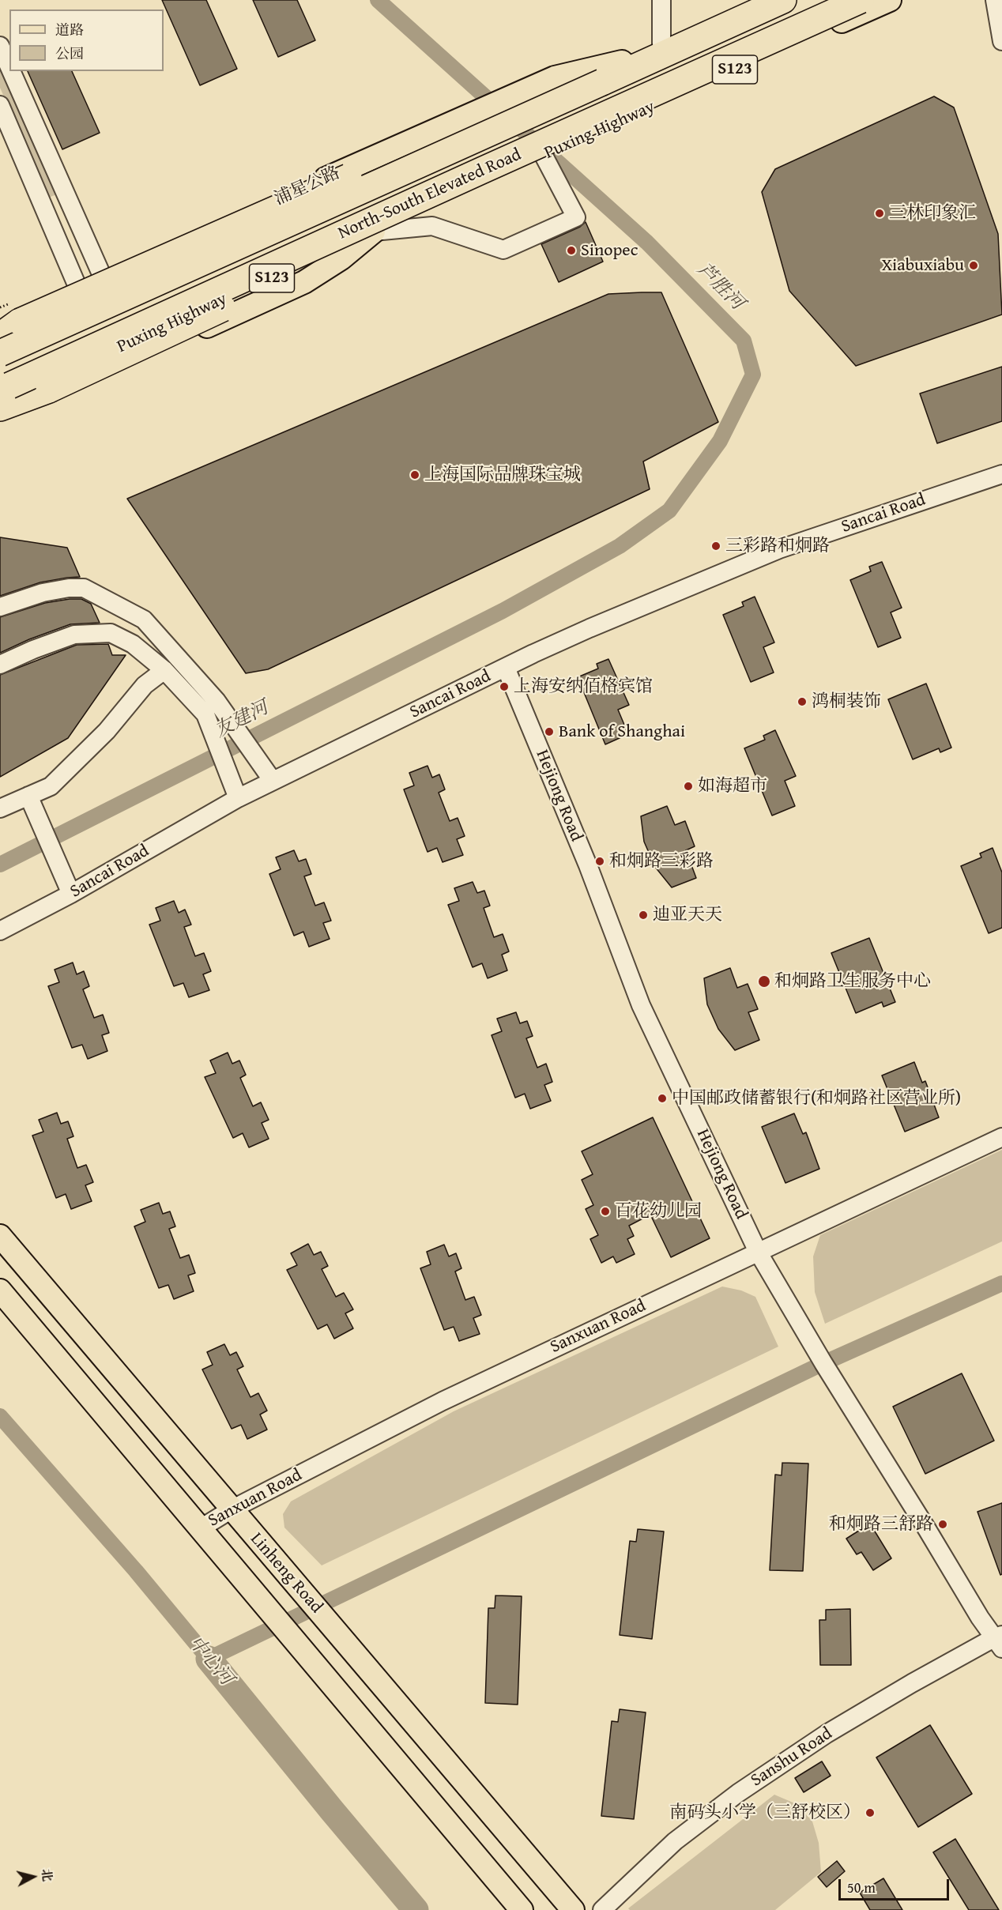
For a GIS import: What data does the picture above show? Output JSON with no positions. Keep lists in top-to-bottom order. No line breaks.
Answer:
{"streets":{"highway":["North-South Elevated Road"],"main road":["S123","Puxing Highway","浦星公路","Linheng Road"],"street":["Sancai Road","Hejiong Road","Sanxuan Road","Sanshu Road"]},"crossings":[["Sancai Road","Hejiong Road"],["Hejiong Road","Sanxuan Road"],["Hejiong Road","Sanshu Road"],["Sanxuan Road","Linheng Road"]],"water":["芦胜河","友建河","中心河"],"places":["三林印象汇","Sinopec","Xiabuxiabu","上海国际品牌珠宝城","三彩路和炯路","上海安纳佰格宾馆","鸿桐装饰","Bank of Shanghai","如海超市","和炯路三彩路","迪亚天天","和炯路卫生服务中心","中国邮政储蓄银行(和炯路社区营业所)","百花幼儿园","和炯路三舒路","南码头小学（三舒校区）"],"legend":["道路","公园"],"scale_bar":"50 m","north":"right"}
